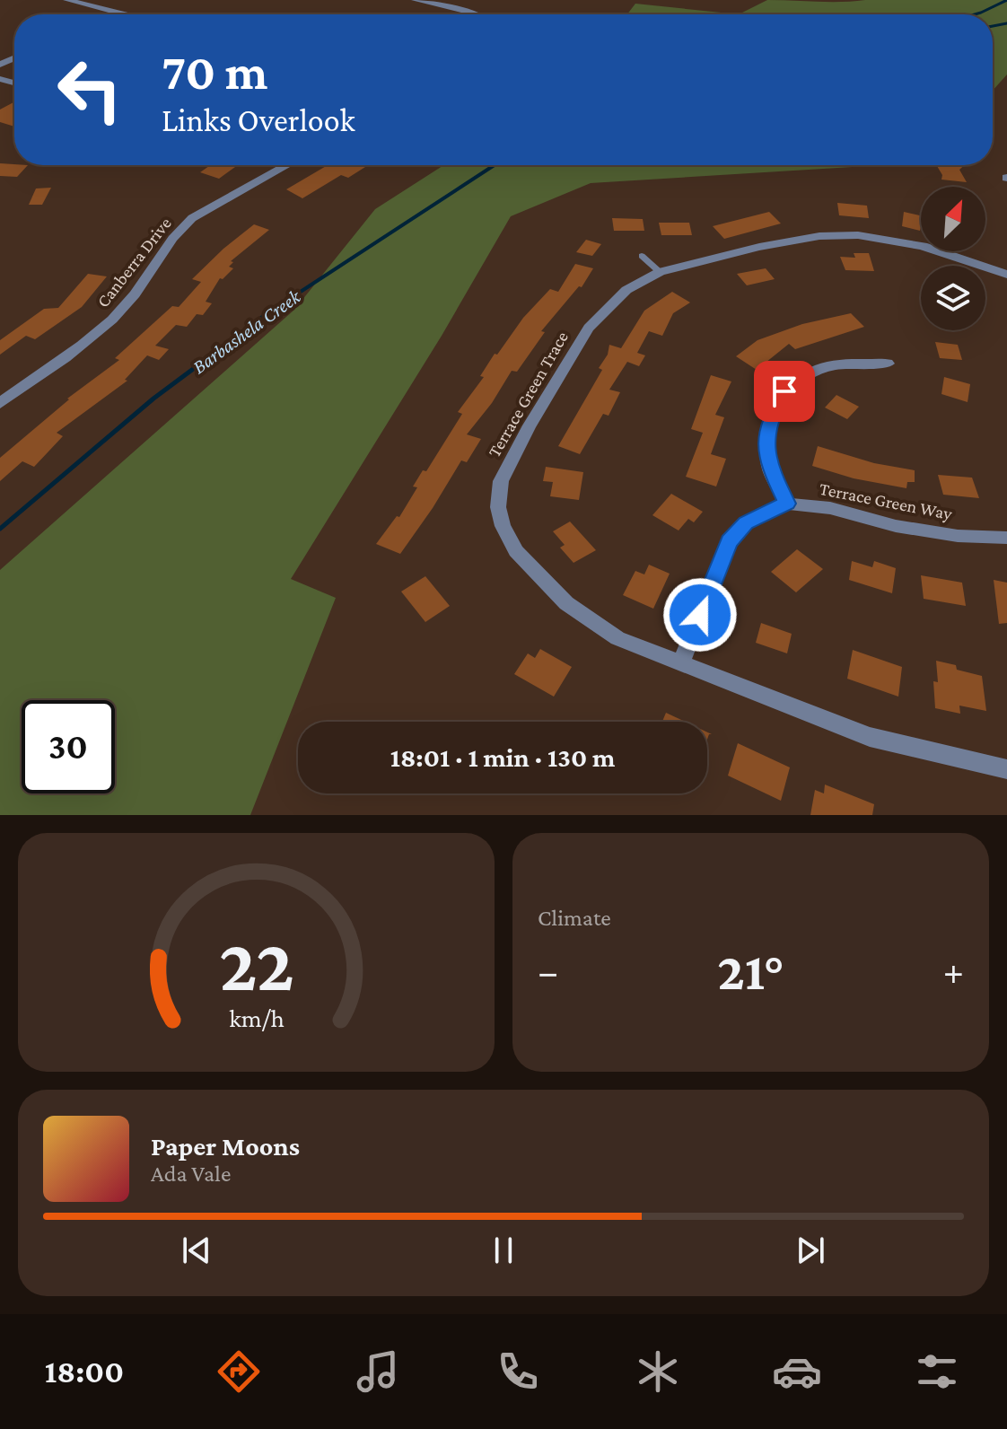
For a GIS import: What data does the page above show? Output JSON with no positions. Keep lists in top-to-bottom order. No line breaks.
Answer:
{"streets":{"street":["Canberra Drive","Terrace Green Trace","Terrace Green Way"]},"water":["Barbashela Creek"],"north":"top right","page":{"turn":["70 m","Links Overlook"],"limit":"30","trip":"18:01 · 1 min · 130 m","tile":"Climate","heat":["−","21°","+"],"song":["Paper Moons","Ada Vale"],"tabs":"18:00","gauge":["22","km/h"]}}
